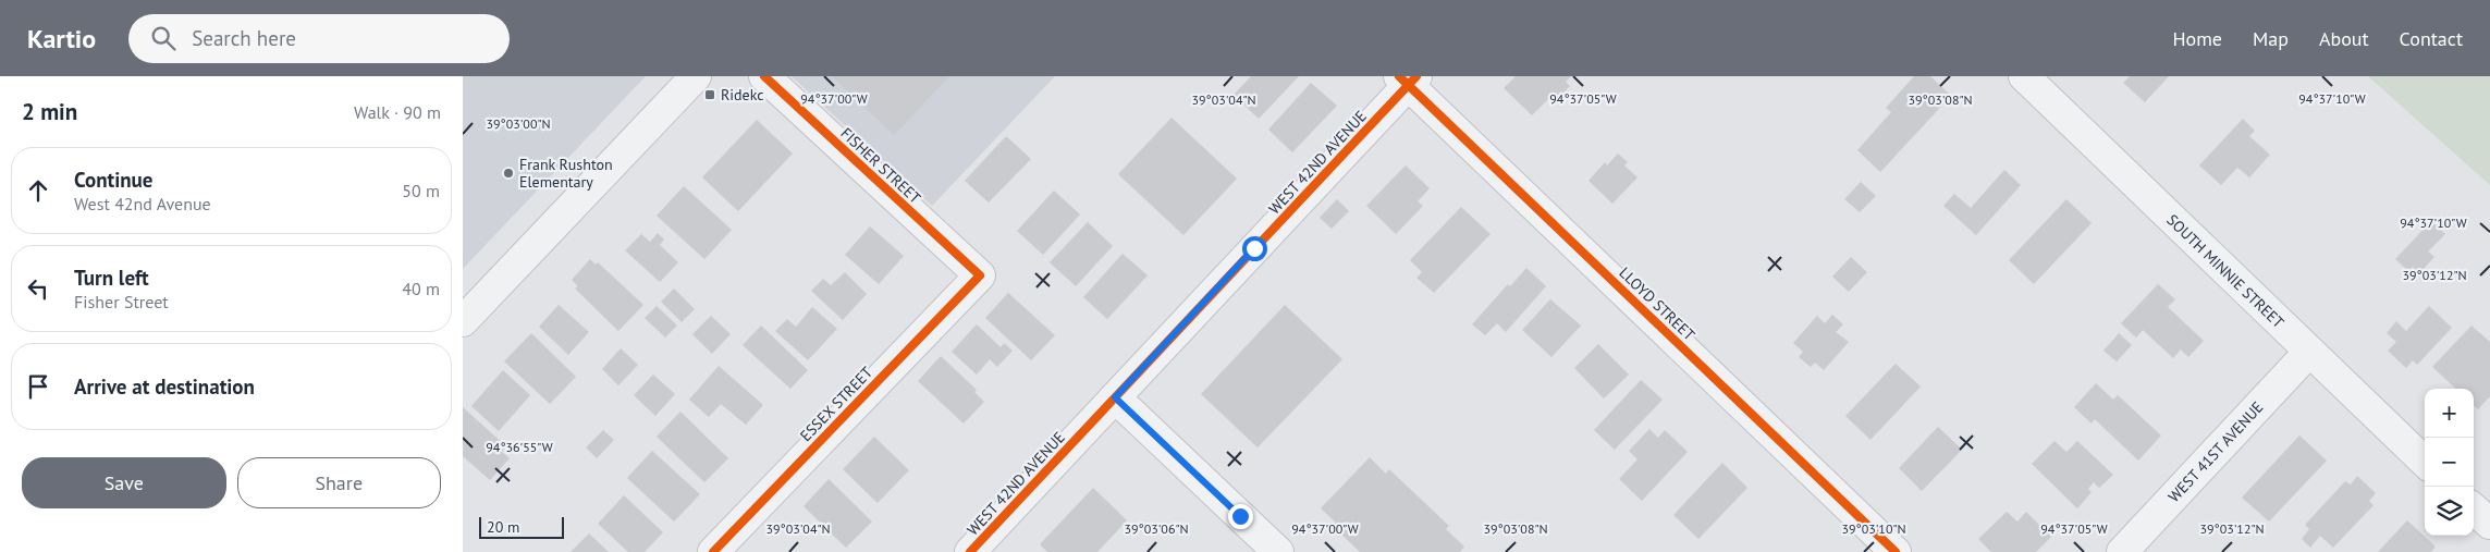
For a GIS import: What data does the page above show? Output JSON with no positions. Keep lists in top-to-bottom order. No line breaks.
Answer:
{"streets":{"street":["WEST 42ND AVENUE","FISHER STREET","SOUTH MINNIE STREET","LLOYD STREET","ESSEX STREET","WEST 41ST AVENUE"]},"crossings":[["WEST 42ND AVENUE","LLOYD STREET"],["FISHER STREET","ESSEX STREET"],["SOUTH MINNIE STREET","WEST 41ST AVENUE"]],"places":{"transit":["Ridekc"],"other":["Frank Rushton Elementary"]},"scale_bar":"20 m","page":{"header":"Kartio","search":"Search here","nav":["Home","Map","About","Contact"],"heading":["2 min","Walk · 90 m"],"list":[["Continue","West 42nd Avenue","50 m"],["Turn left","Fisher Street","40 m"],"Arrive at destination"],"map_buttons":["+","−"],"buttons":["Save","Share"],"scale":"20 m"},"coordinates":["94°37'00\"W","94°37'05\"W","94°37'10\"W","39°03'08\"N","39°03'04\"N","39°03'00\"N","39°03'12\"N","94°36'55\"W","39°03'06\"N","39°03'10\"N"]}
